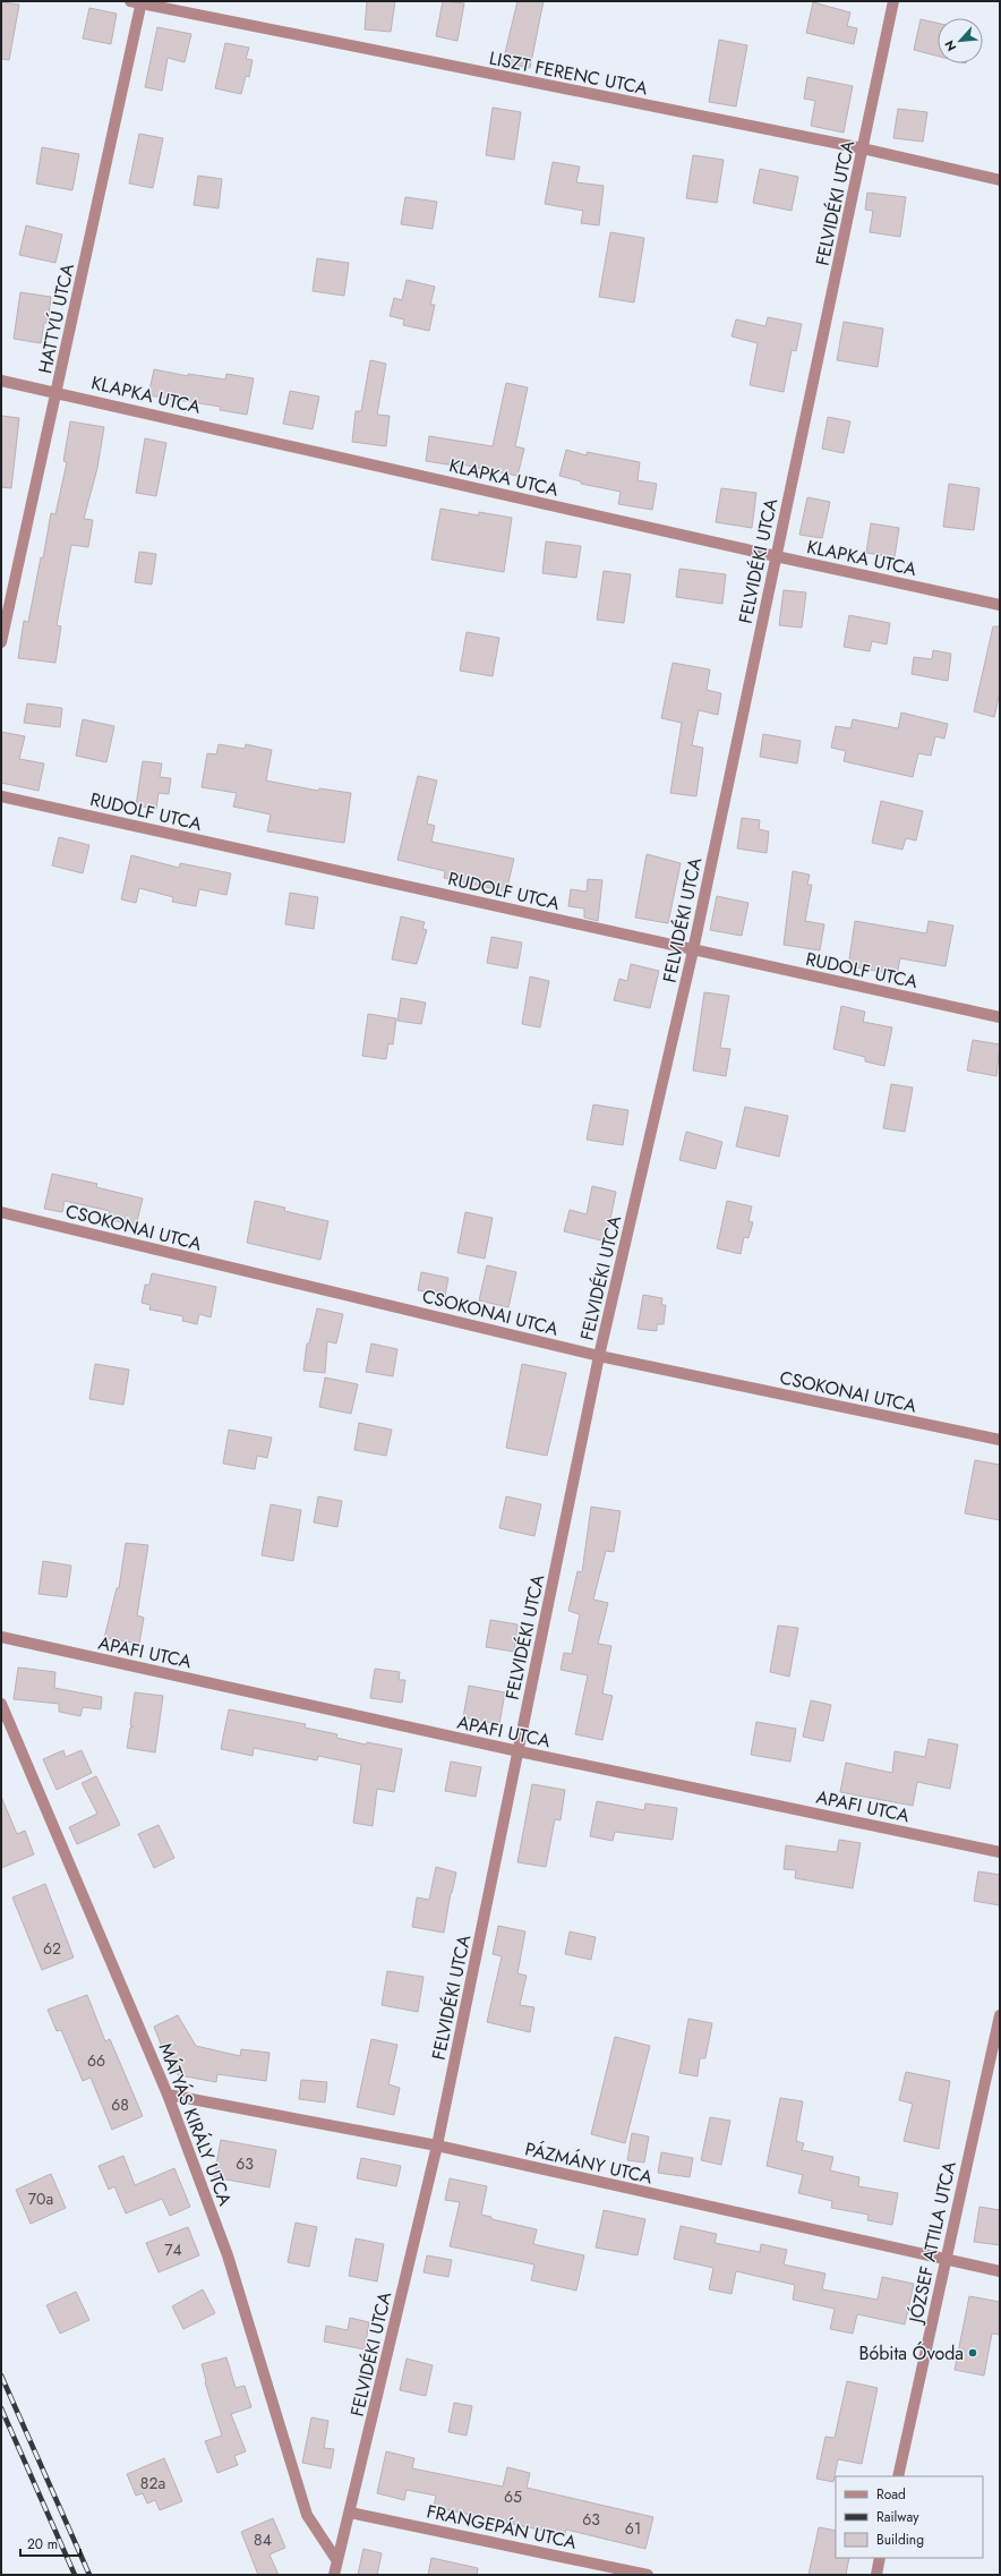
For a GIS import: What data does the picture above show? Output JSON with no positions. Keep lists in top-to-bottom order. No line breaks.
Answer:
{"streets":{"street":["LISZT FERENC UTCA","FELVIDÉKI UTCA","HATTYÚ UTCA","KLAPKA UTCA","RUDOLF UTCA","CSOKONAI UTCA","APAFI UTCA","MÁTYÁS KIRÁLY UTCA","PÁZMÁNY UTCA","JÓZSEF ATTILA UTCA","FRANGEPÁN UTCA"]},"crossings":[["LISZT FERENC UTCA","FELVIDÉKI UTCA"],["LISZT FERENC UTCA","HATTYÚ UTCA"],["FELVIDÉKI UTCA","KLAPKA UTCA"],["FELVIDÉKI UTCA","RUDOLF UTCA"],["FELVIDÉKI UTCA","CSOKONAI UTCA"],["FELVIDÉKI UTCA","APAFI UTCA"],["FELVIDÉKI UTCA","MÁTYÁS KIRÁLY UTCA"],["FELVIDÉKI UTCA","PÁZMÁNY UTCA"],["FELVIDÉKI UTCA","FRANGEPÁN UTCA"],["HATTYÚ UTCA","KLAPKA UTCA"],["MÁTYÁS KIRÁLY UTCA","PÁZMÁNY UTCA"],["PÁZMÁNY UTCA","JÓZSEF ATTILA UTCA"]],"places":["Bóbita Óvoda"],"house_numbers":["62","66","68","63","70a","74","82a","65","63","61","84"],"legend":["Road","Railway","Building"],"scale_bar":"20 m","north":"bottom left"}
